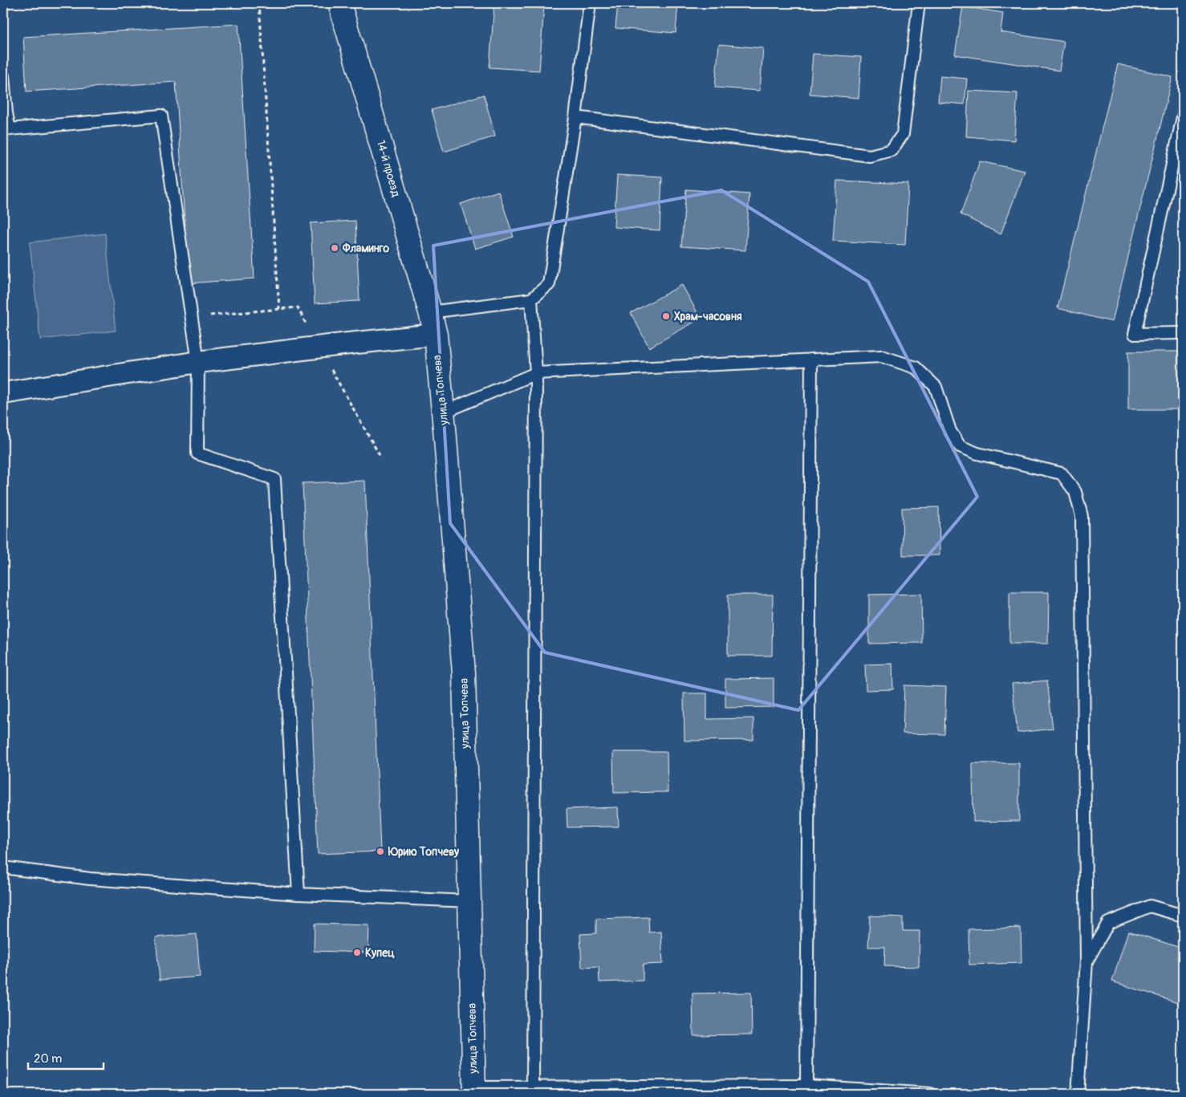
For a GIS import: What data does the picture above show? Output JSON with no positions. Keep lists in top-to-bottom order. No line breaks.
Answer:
{"streets":{"street":["14-й проезд","улица Топчева"]},"crossings":[["14-й проезд","улица Топчева"]],"places":["Фламинго","Храм-часовня","Юрию Топчеву","Купец"],"scale_bar":"20 m"}
